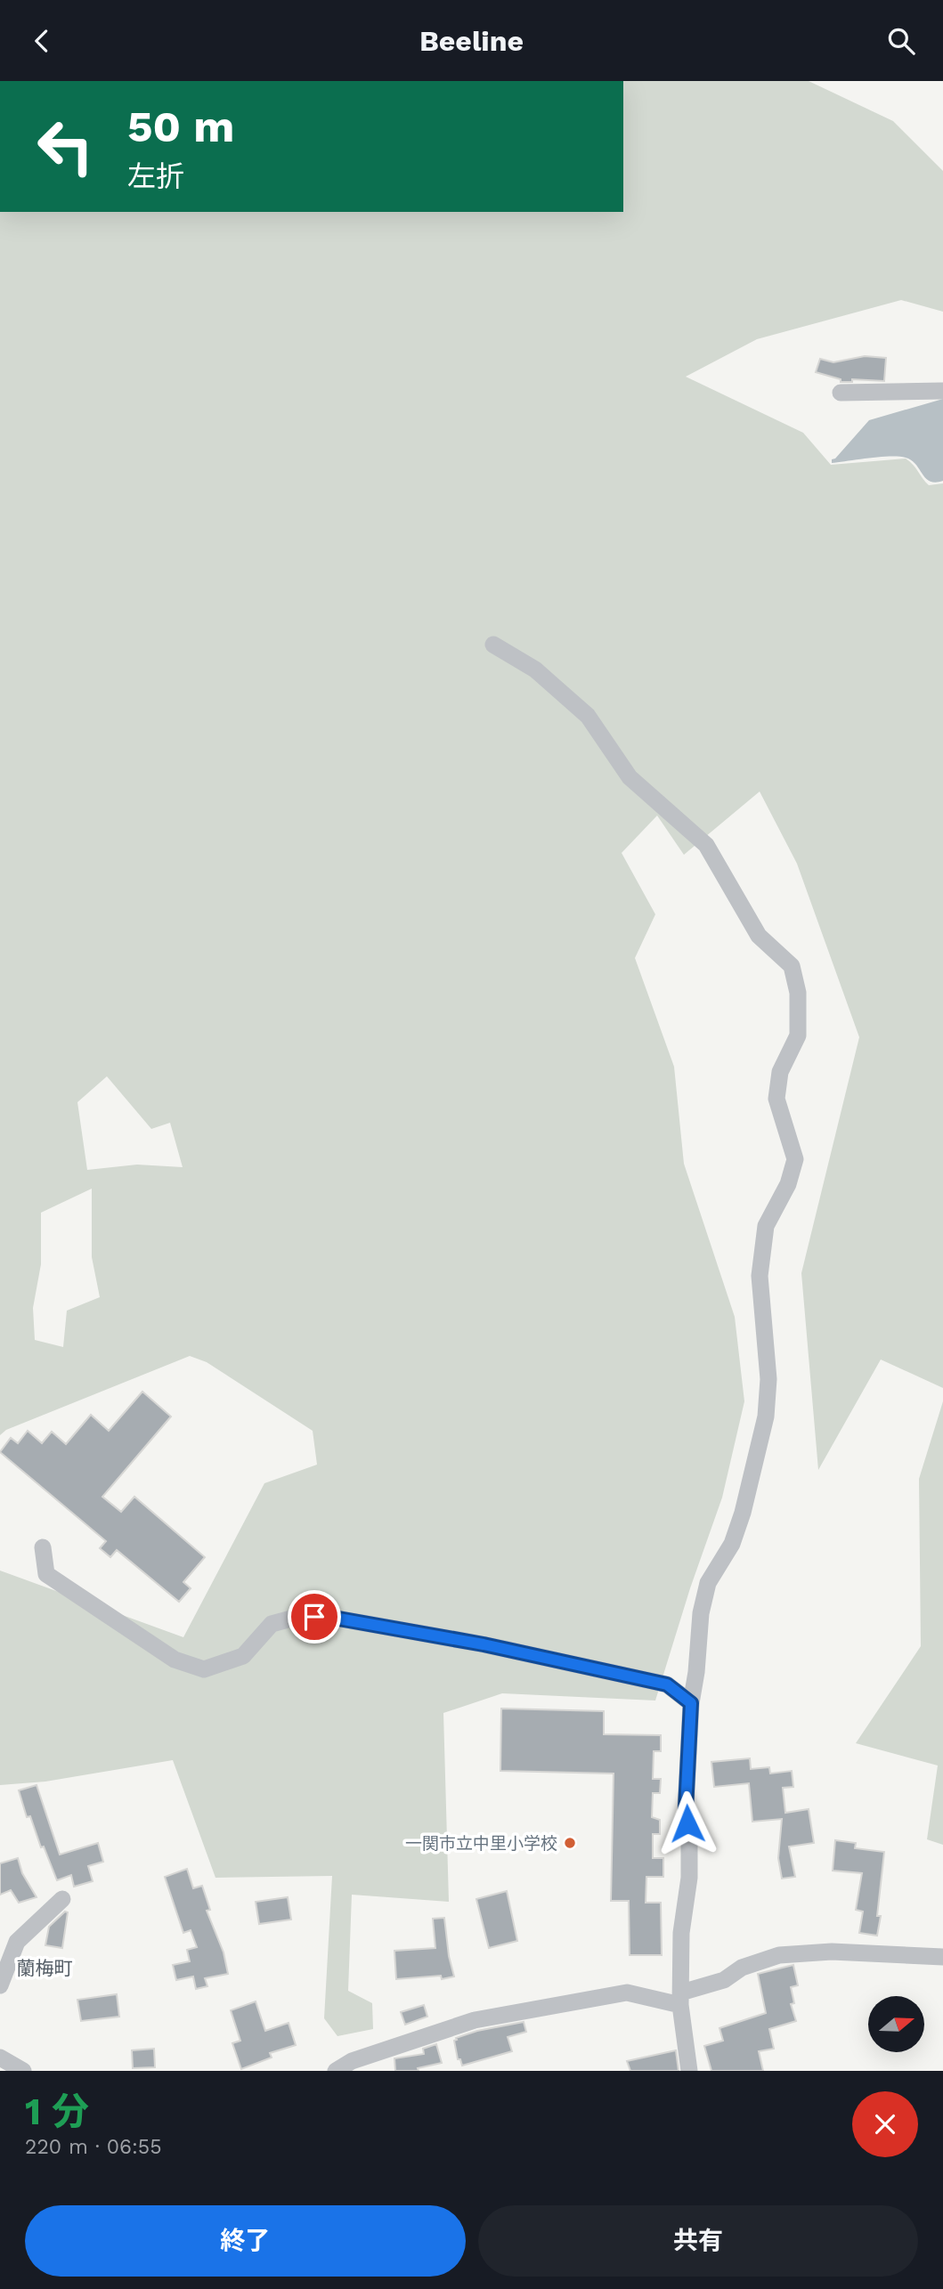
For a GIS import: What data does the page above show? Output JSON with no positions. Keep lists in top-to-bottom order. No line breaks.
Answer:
{"districts":["蘭梅町"],"places":["一関市立中里小学校"],"north":"right","page":{"header":"Beeline","turn":["50 m","左折"],"heading":["1 分","220 m · 06:55"],"buttons":["終了","共有"]}}
